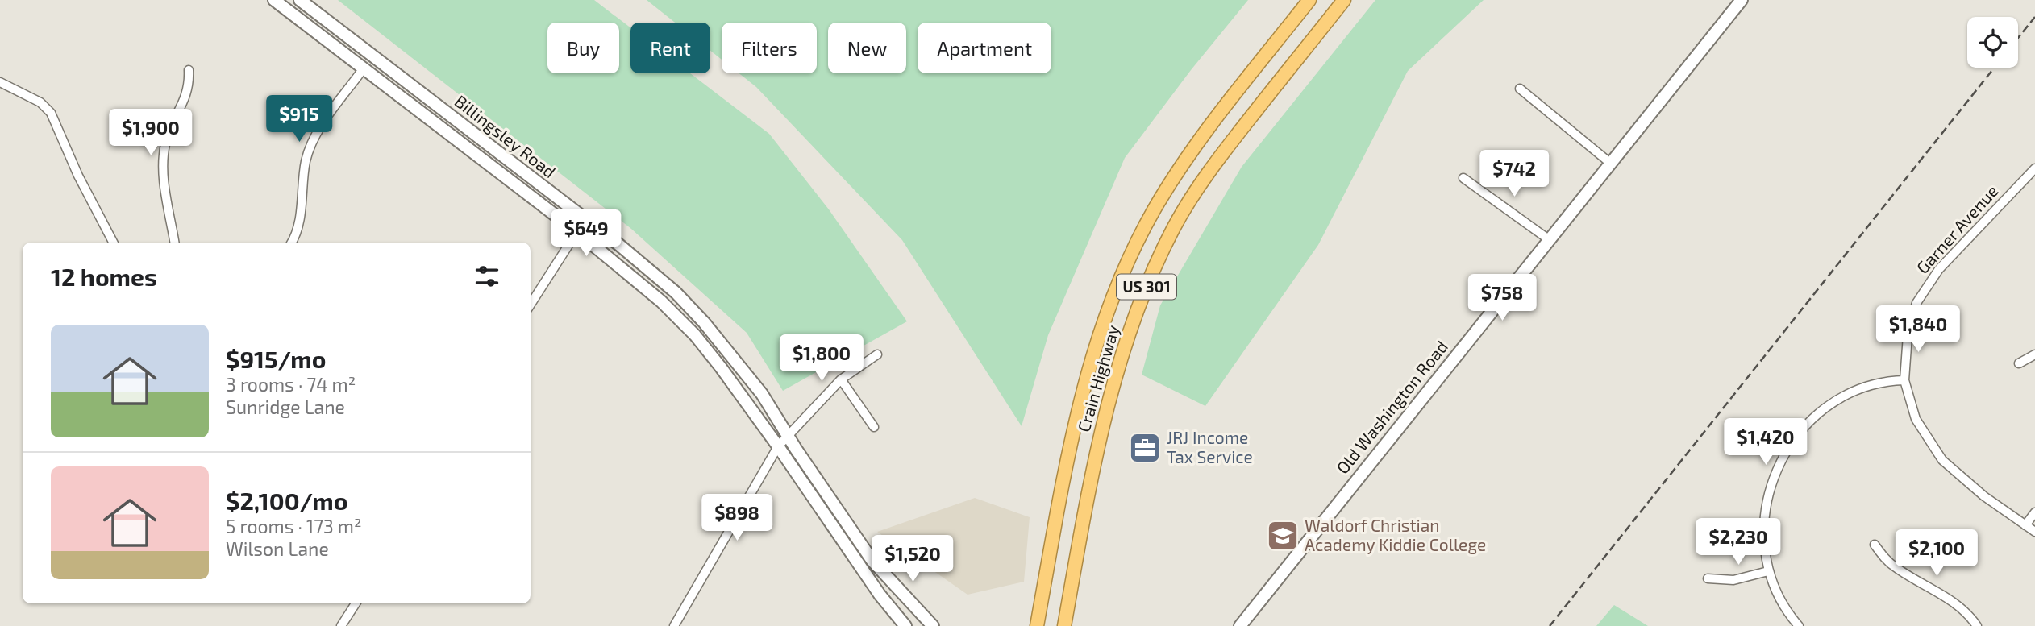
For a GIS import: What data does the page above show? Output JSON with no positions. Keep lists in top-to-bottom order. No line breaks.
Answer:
{"streets":{"highway":["US 301","Crain Highway"],"main road":["Billingsley Road","Old Washington Road"],"street":["Garner Avenue"]},"places":{"office":["JRJ Income Tax Service"],"school or university":["Waldorf Christian Academy Kiddie College"]},"page":{"chip":["Buy","Rent","Filters","New","Apartment"],"price":["$915","$1,900","$742","$649","$758","$1,840","$1,800","$1,420","$898","$2,230","$2,100","$1,520"],"heading":"12 homes","list":[{"name":"$915/mo","note":"3 rooms · 74 m² · Sunridge Lane"},{"name":"$2,100/mo","note":"5 rooms · 173 m² · Wilson Lane"}]}}
